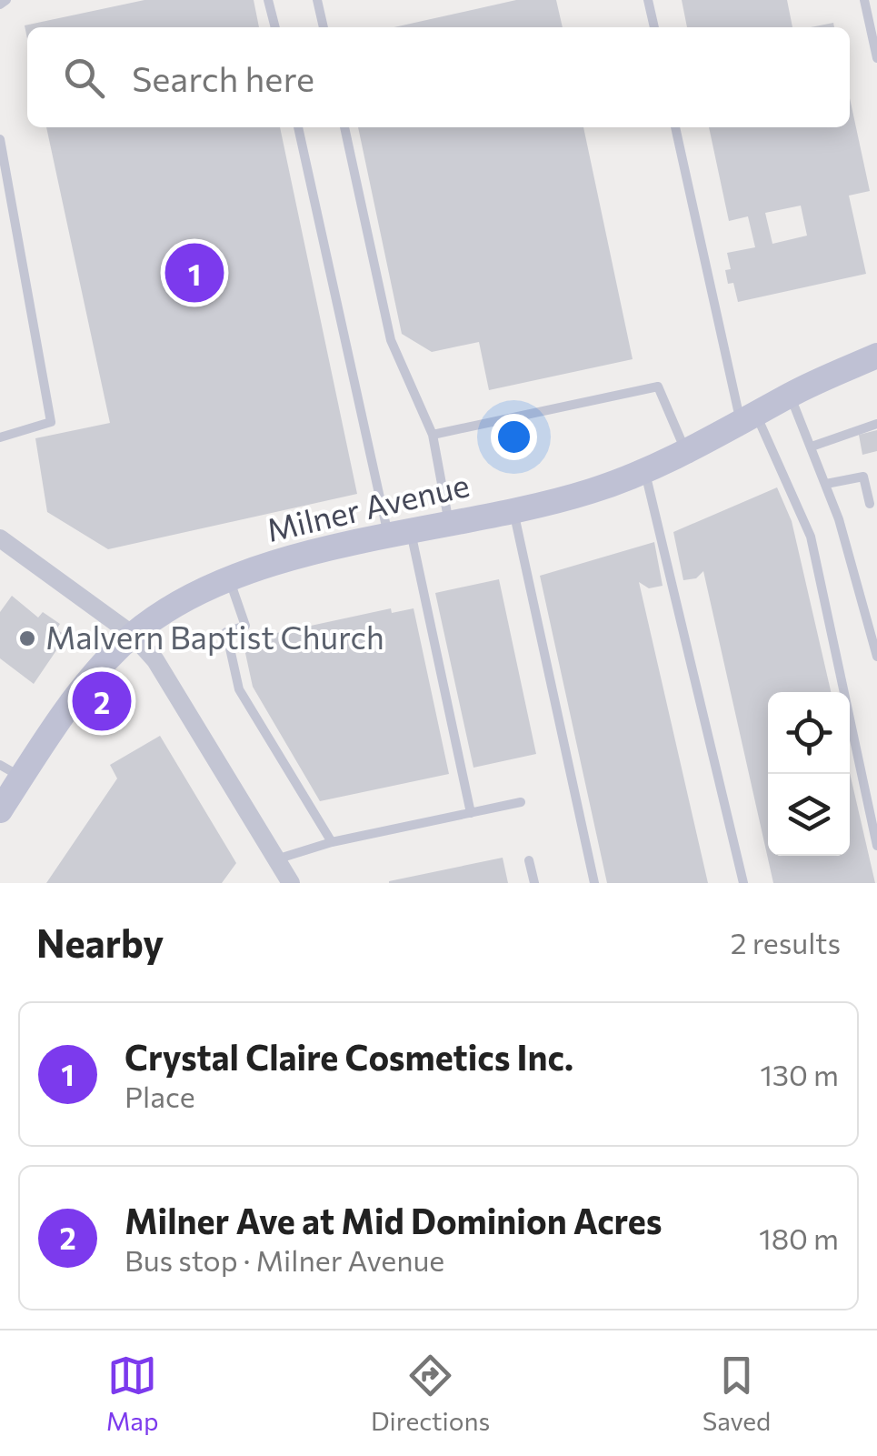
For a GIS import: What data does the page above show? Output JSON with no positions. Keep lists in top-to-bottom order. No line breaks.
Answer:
{"streets":{"main road":["Milner Avenue"]},"places":["Malvern Baptist Church"],"page":{"search":"Search here","pins":["1","2"],"heading":["Nearby","2 results"],"list":[{"mark":"1","name":"Crystal Claire Cosmetics Inc.","note":"Place","value":"130 m"},{"mark":"2","name":"Milner Ave at Mid Dominion Acres","note":"Bus stop · Milner Avenue","value":"180 m"}],"nav":["Map","Directions","Saved"]}}
